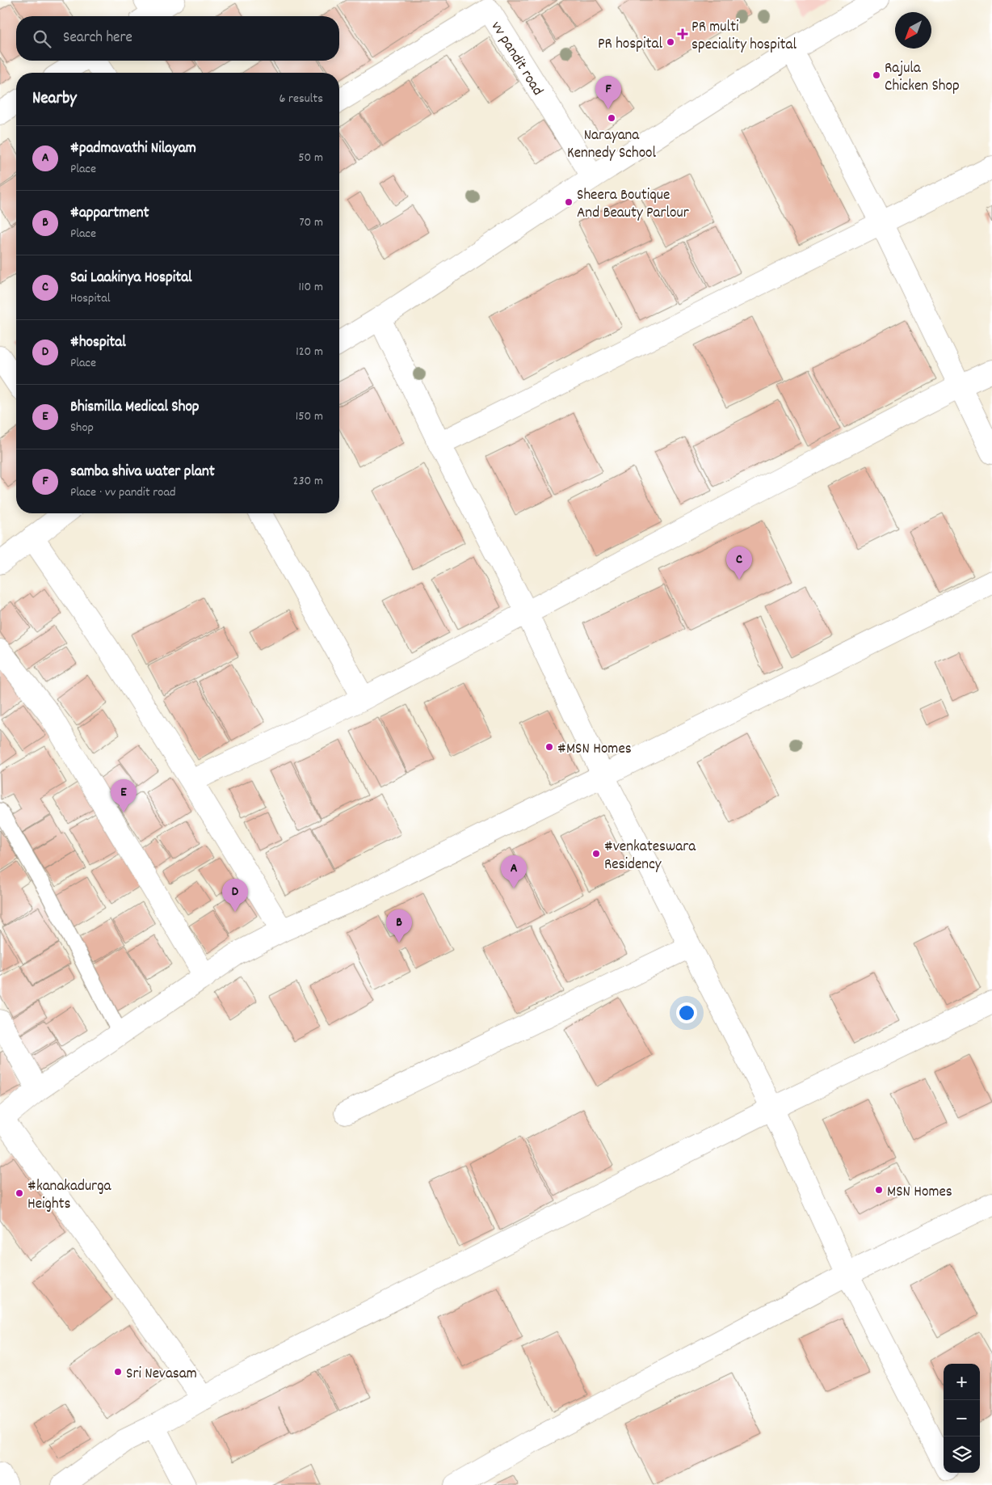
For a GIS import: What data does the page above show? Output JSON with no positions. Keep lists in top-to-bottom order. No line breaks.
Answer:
{"streets":{"street":["vv pandit road"]},"places":{"health":["PR multi speciality hospital"],"other":["PR hospital","Rajula Chicken Shop","Narayana Kennedy School","Sheera Boutique And Beauty Parlour","#MSN Homes","#venkateswara Residency","MSN Homes","#kanakadurga Heights","Sri Nevasam"]},"north":"bottom left","page":{"search":"Search here","heading":["Nearby","6 results"],"pins":["F","C","E","A","D","B"],"list":[{"mark":"A","name":"#padmavathi Nilayam","note":"Place","value":"50 m"},{"mark":"B","name":"#appartment","note":"Place","value":"70 m"},{"mark":"C","name":"Sai Laakinya Hospital","note":"Hospital","value":"110 m"},{"mark":"D","name":"#hospital","note":"Place","value":"120 m"},{"mark":"E","name":"Bhismilla Medical Shop","note":"Shop","value":"150 m"},{"mark":"F","name":"samba shiva water plant","note":"Place · vv pandit road","value":"230 m"}],"map_buttons":["+","−"]}}
